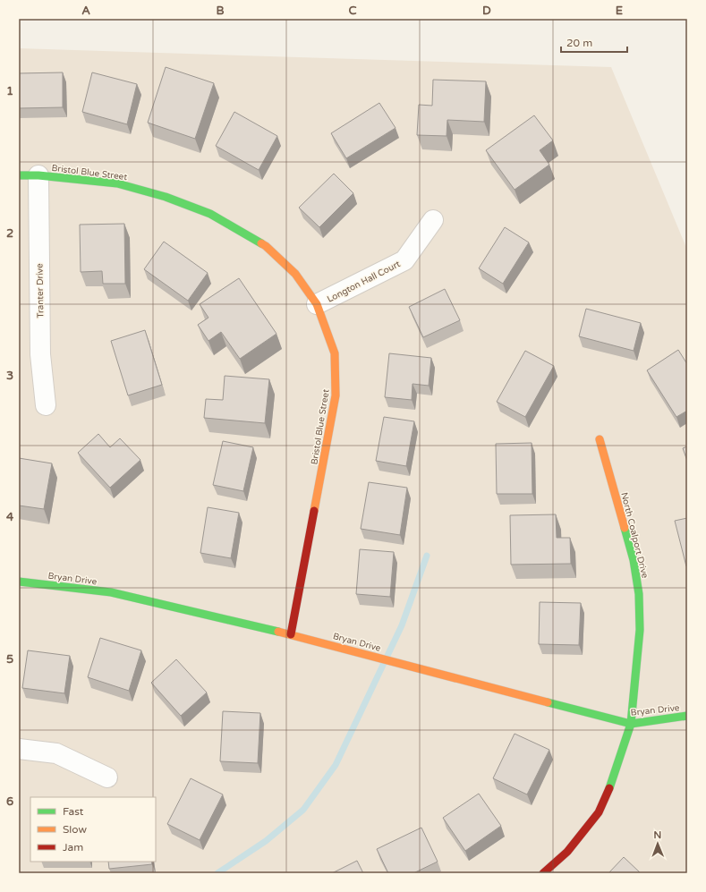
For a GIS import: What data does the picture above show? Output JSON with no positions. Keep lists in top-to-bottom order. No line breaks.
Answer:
{"streets":{"street":["Bristol Blue Street","Longton Hall Court","Tranter Drive","North Coalport Drive","Bryan Drive"]},"crossings":[["Bristol Blue Street","Longton Hall Court"],["Bristol Blue Street","Tranter Drive"],["Bristol Blue Street","Bryan Drive"],["North Coalport Drive","Bryan Drive"]],"legend":["Fast","Slow","Jam"],"scale_bar":"20 m","north":"top","grid":{"columns":["A","B","C","D","E"],"rows":["1","2","3","4","5","6"]}}
